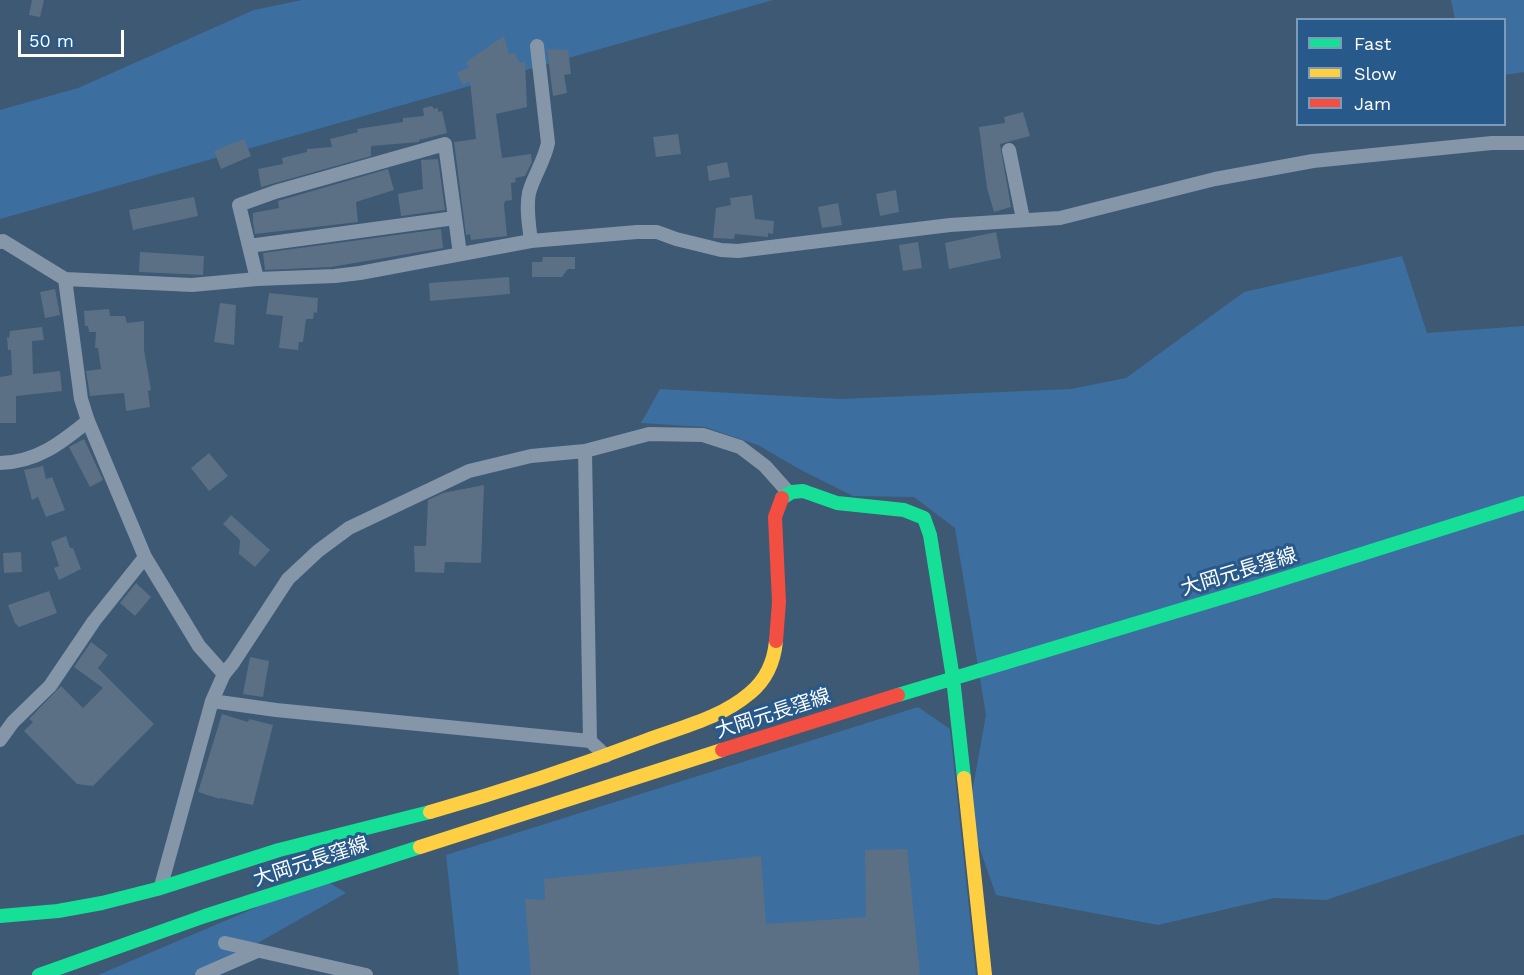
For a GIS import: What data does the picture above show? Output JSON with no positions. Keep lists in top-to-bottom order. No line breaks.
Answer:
{"streets":{"street":["大岡元長窪線"]},"legend":["Fast","Slow","Jam"],"scale_bar":"50 m"}
